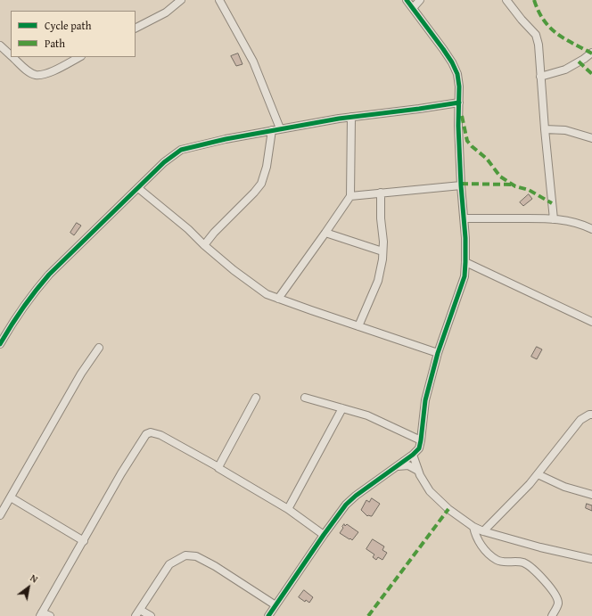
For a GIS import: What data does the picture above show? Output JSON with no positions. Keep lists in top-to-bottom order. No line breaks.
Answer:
{"legend":["Cycle path","Path"],"north":"top right"}
